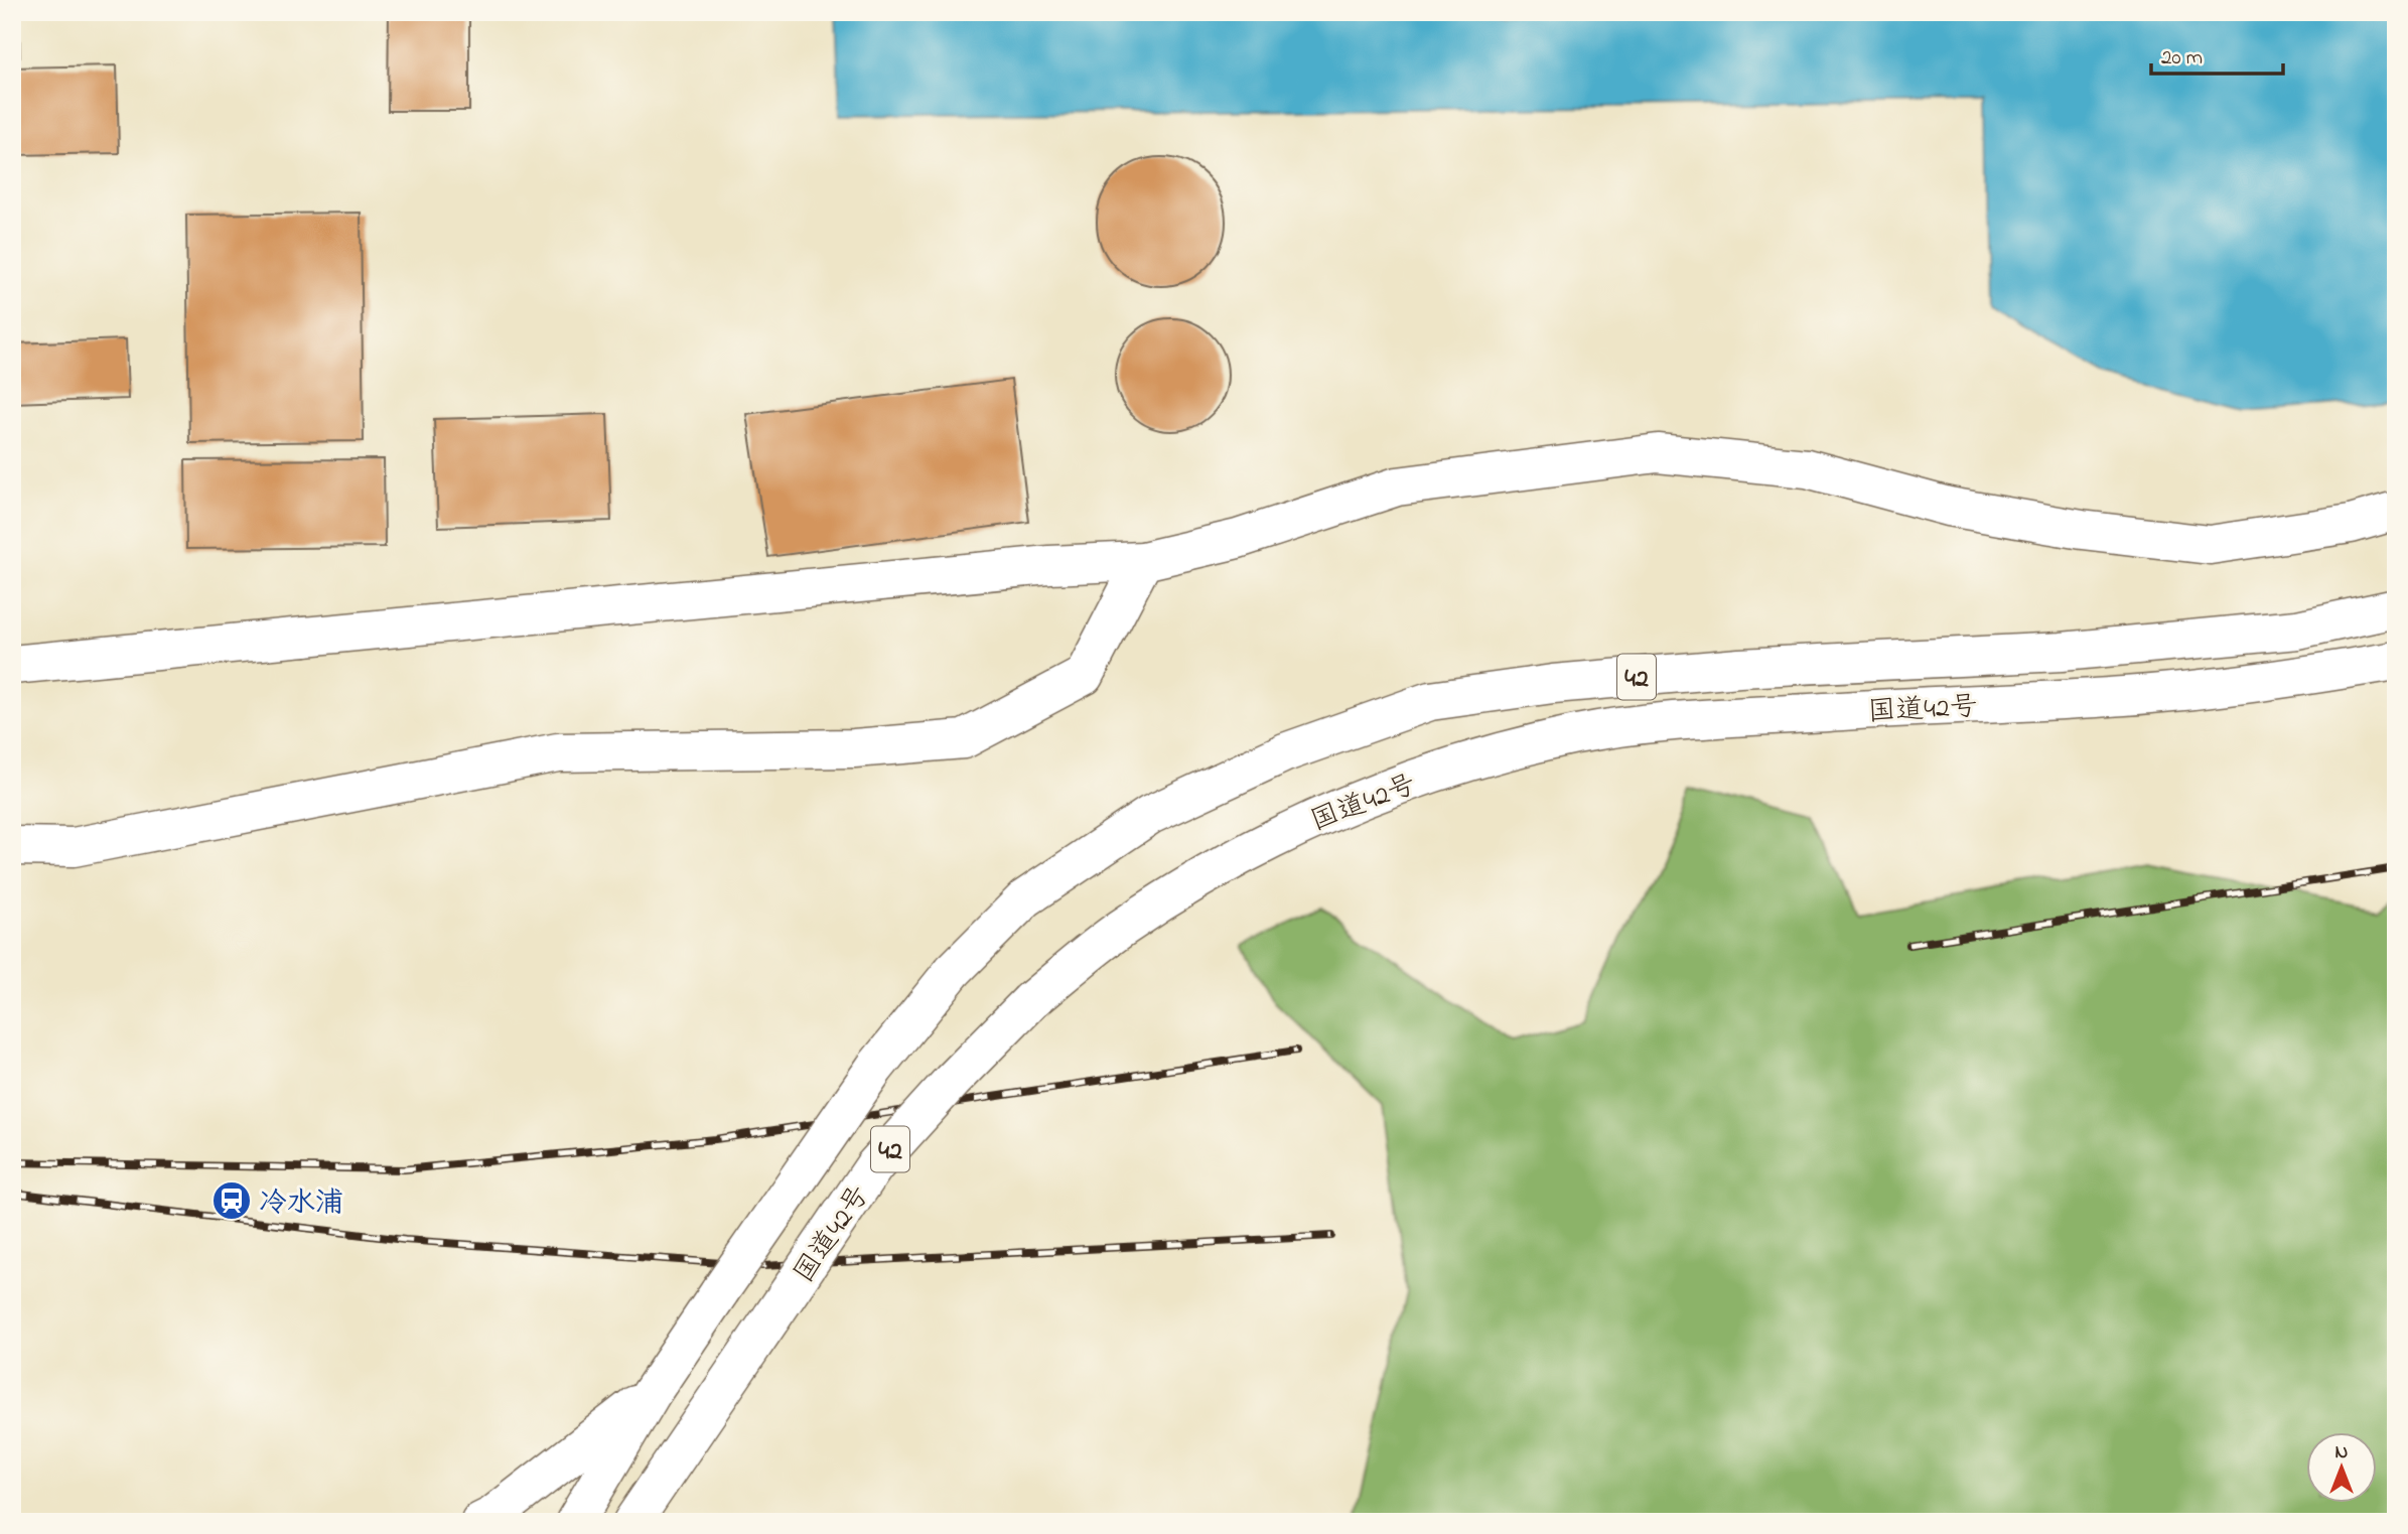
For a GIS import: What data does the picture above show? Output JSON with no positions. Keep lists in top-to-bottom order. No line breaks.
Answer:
{"streets":{"main road":["42","国道42号"]},"places":{"station":["冷水浦"]},"scale_bar":"20 m","north":"top"}
